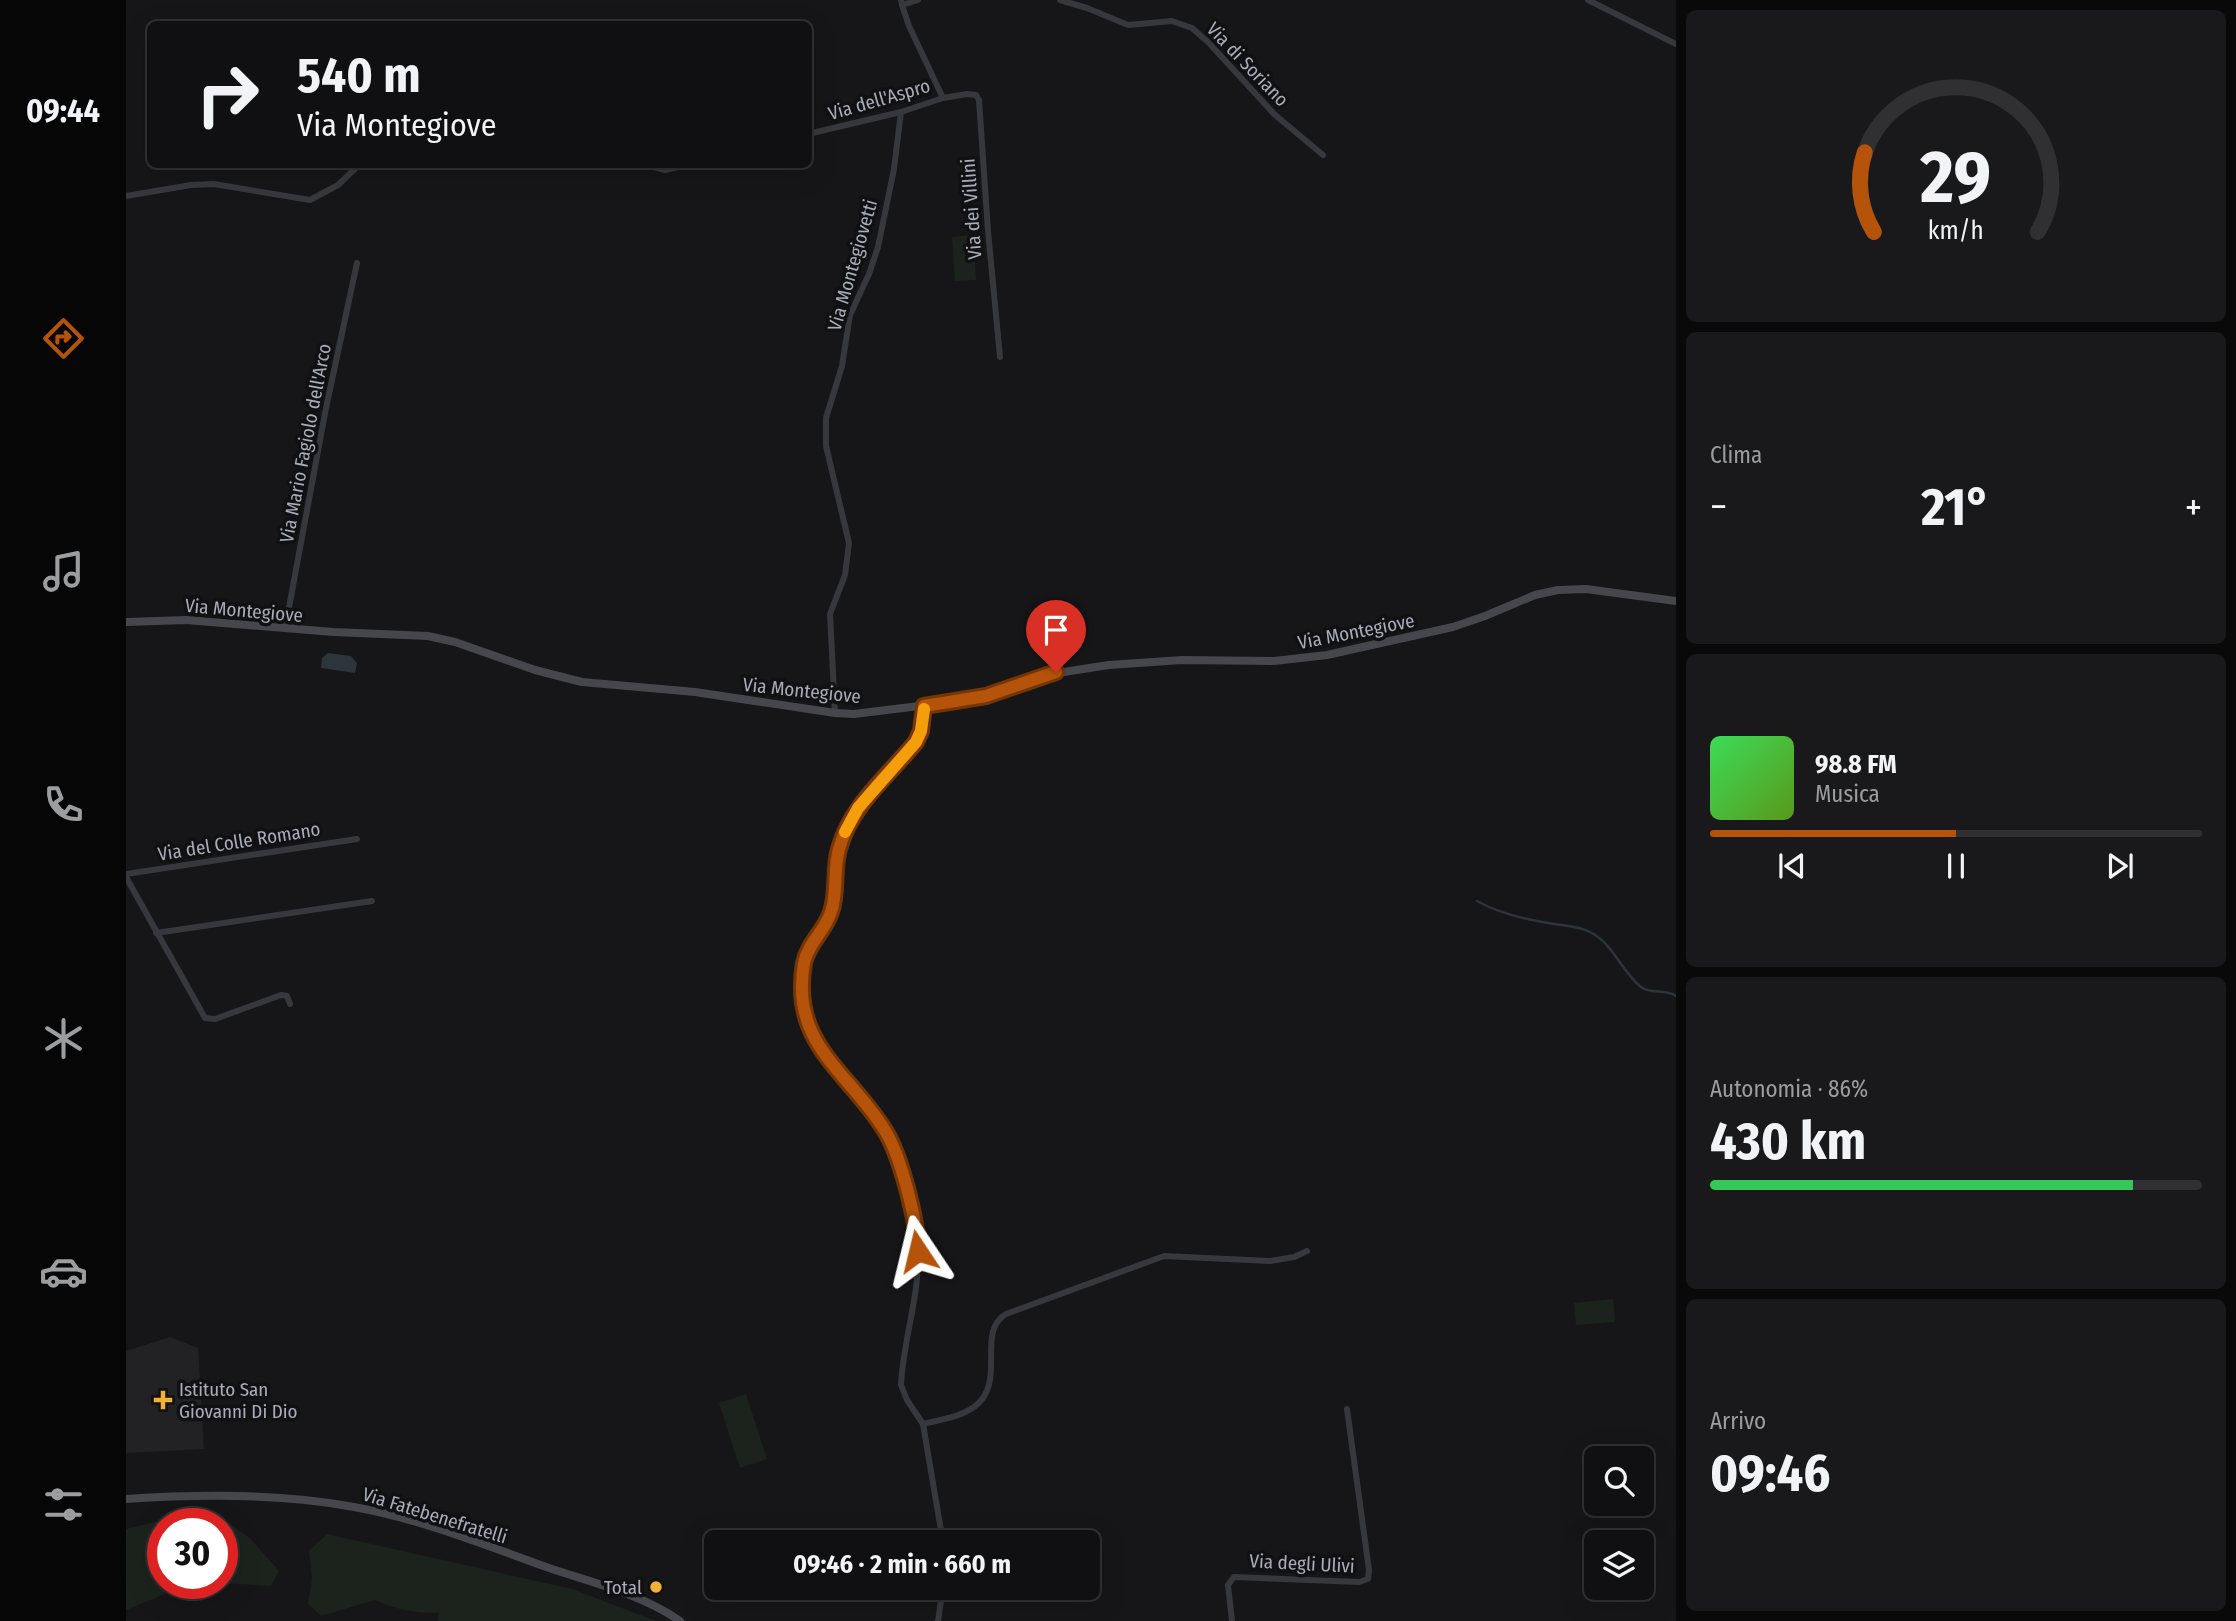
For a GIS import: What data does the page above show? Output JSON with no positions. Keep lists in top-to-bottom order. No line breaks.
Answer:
{"streets":{"street":["Via di Soriano","Via dell'Aspro","Via dei Villini","Via Montegiovetti","Via Mario Fagiolo dell'Arco","Via Montegiove","Via del Colle Romano","Via Fatebenefratelli","Via degli Ulivi"]},"crossings":[["Via dell'Aspro","Via dei Villini"],["Via dell'Aspro","Via Montegiovetti"],["Via Montegiovetti","Via Montegiove"],["Via Mario Fagiolo dell'Arco","Via Montegiove"]],"places":{"health":["Istituto San Giovanni Di Dio"],"other":["Total"]},"page":{"tabs":"09:44","turn":["540 m","Via Montegiove"],"tile":["Clima",["Autonomia · 86%","430 km"],["Arrivo","09:46"]],"heat":["−","21°","+"],"song":["98.8 FM","Musica"],"limit":"30","trip":"09:46 · 2 min · 660 m","gauge":["29","km/h"]}}
